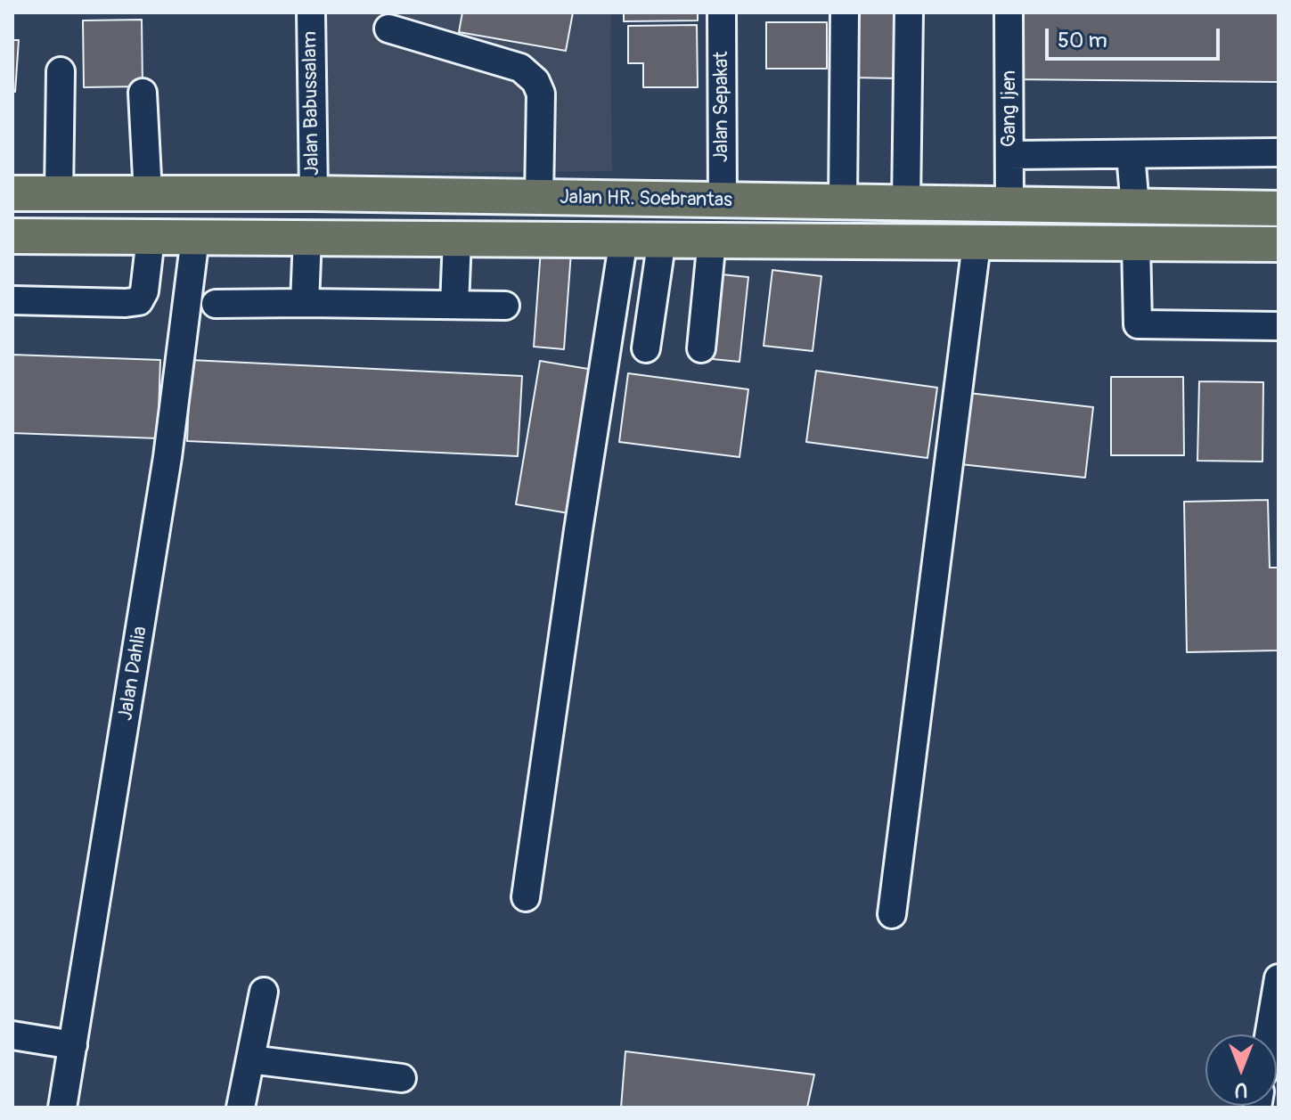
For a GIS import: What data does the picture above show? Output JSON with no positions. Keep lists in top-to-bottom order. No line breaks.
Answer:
{"streets":{"main road":["Jalan HR. Soebrantas"],"street":["Jalan Babussalam","Jalan Sepakat","Gang Ijen","Jalan Dahlia"]},"crossings":[["Jalan Babussalam","Jalan HR. Soebrantas"],["Jalan Sepakat","Jalan HR. Soebrantas"],["Gang Ijen","Jalan HR. Soebrantas"],["Jalan HR. Soebrantas","Jalan Dahlia"]],"scale_bar":"50 m","north":"bottom"}
